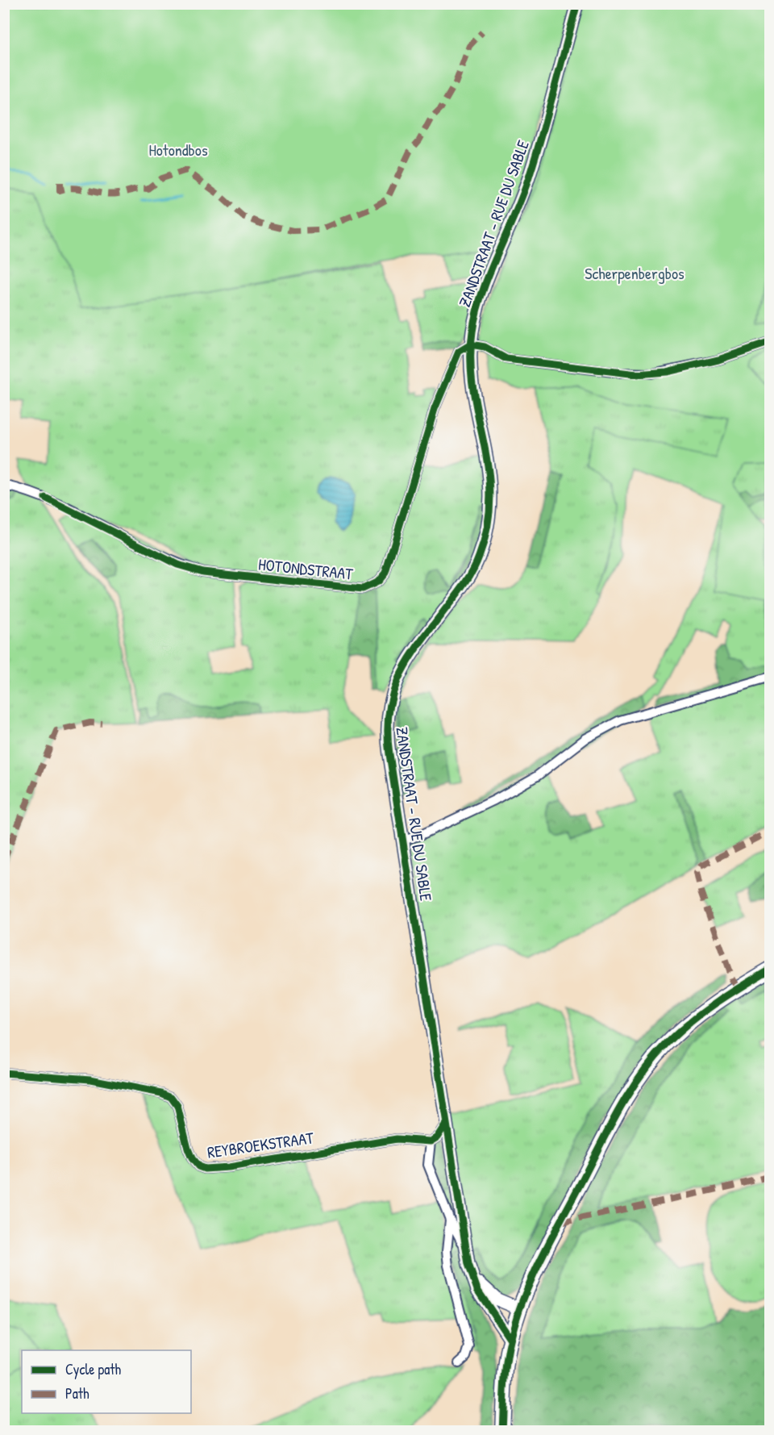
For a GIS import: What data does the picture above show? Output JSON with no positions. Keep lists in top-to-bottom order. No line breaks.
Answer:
{"streets":{"main road":["ZANDSTRAAT - RUE DU SABLE"],"street":["HOTONDSTRAAT","REYBROEKSTRAAT"]},"crossings":[["ZANDSTRAAT - RUE DU SABLE","HOTONDSTRAAT"]],"parks":["Hotondbos","Scherpenbergbos"],"legend":["Cycle path","Path"]}
